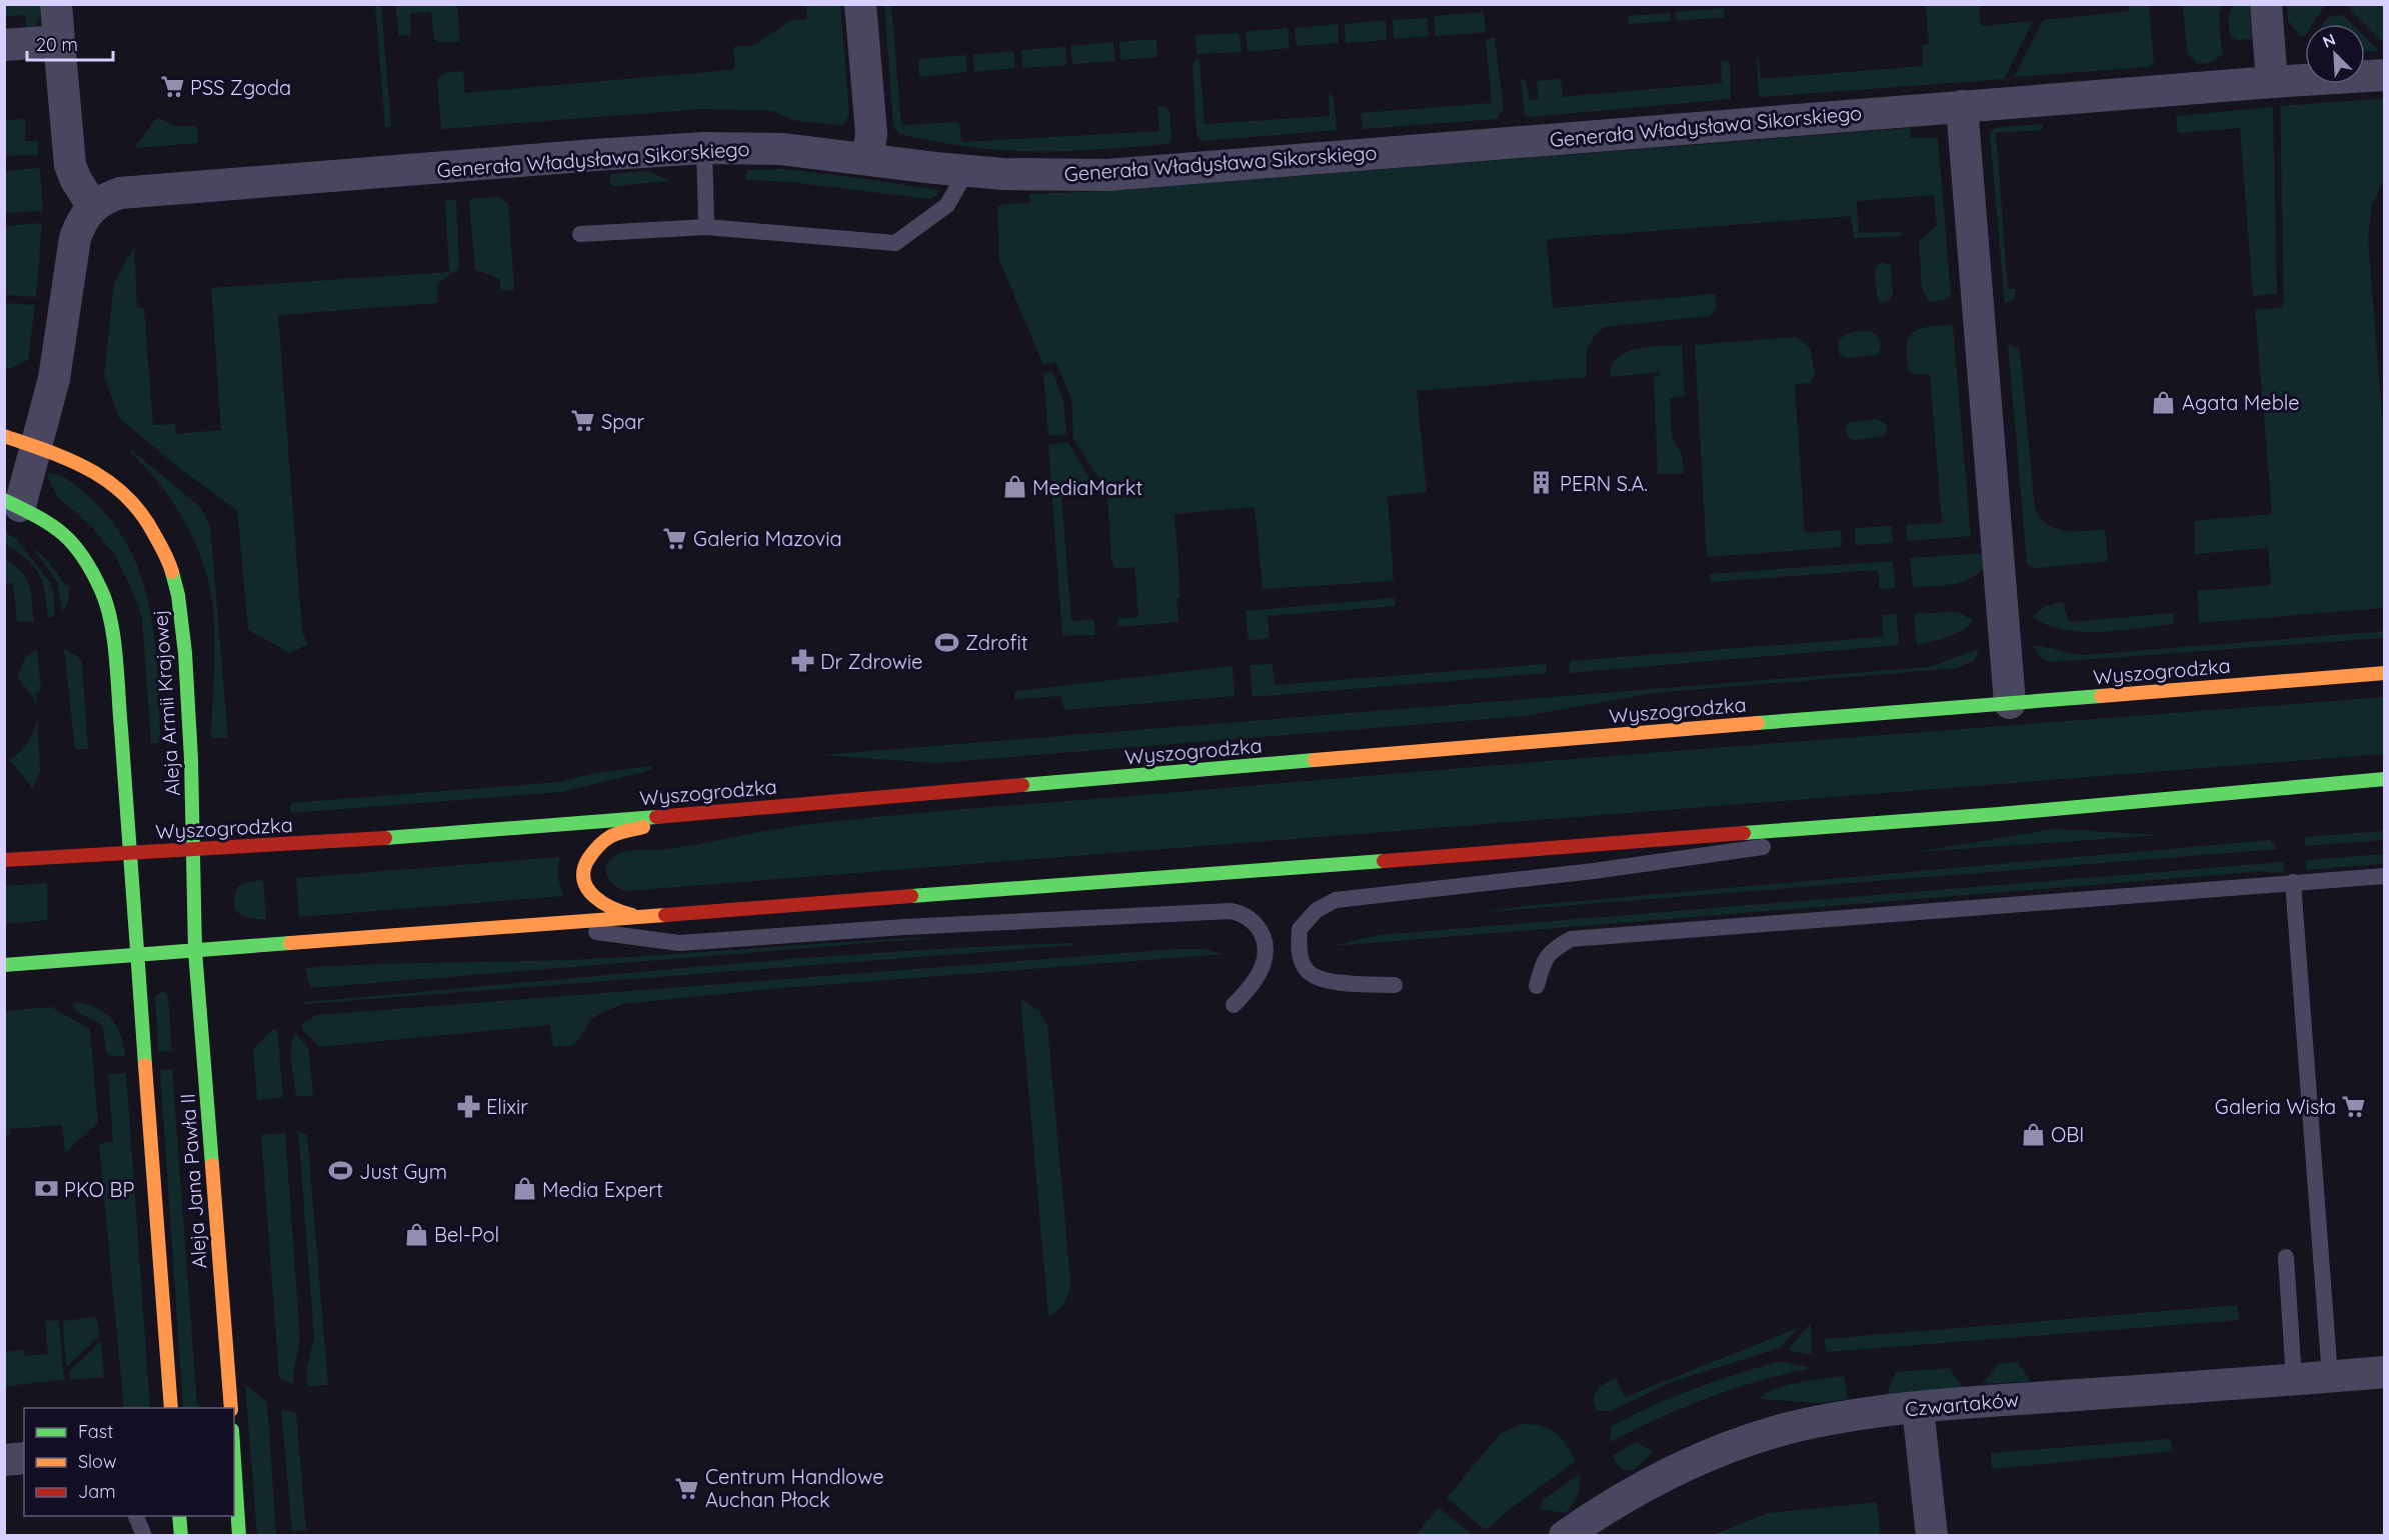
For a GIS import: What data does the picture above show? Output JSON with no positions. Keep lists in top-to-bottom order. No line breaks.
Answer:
{"streets":{"main road":["Wyszogrodzka","Aleja Armii Krajowej","Aleja Jana Pawła II"],"street":["Generała Władysława Sikorskiego","Czwartaków"]},"crossings":[["Generała Władysława Sikorskiego","Aleja Armii Krajowej"],["Wyszogrodzka","Aleja Armii Krajowej"],["Aleja Armii Krajowej","Aleja Jana Pawła II"]],"places":{"supermarket":["PSS Zgoda","Spar","Galeria Mazovia","Galeria Wisła","Centrum Handlowe Auchan Płock"],"shop":["Agata Meble","MediaMarkt","OBI","Media Expert","Bel-Pol"],"building":["PERN S.A."],"sports":["Zdrofit","Just Gym"],"pharmacy":["Dr Zdrowie","Elixir"],"bank":["PKO BP"]},"legend":["Fast","Slow","Jam"],"scale_bar":"20 m","north":"top left"}
